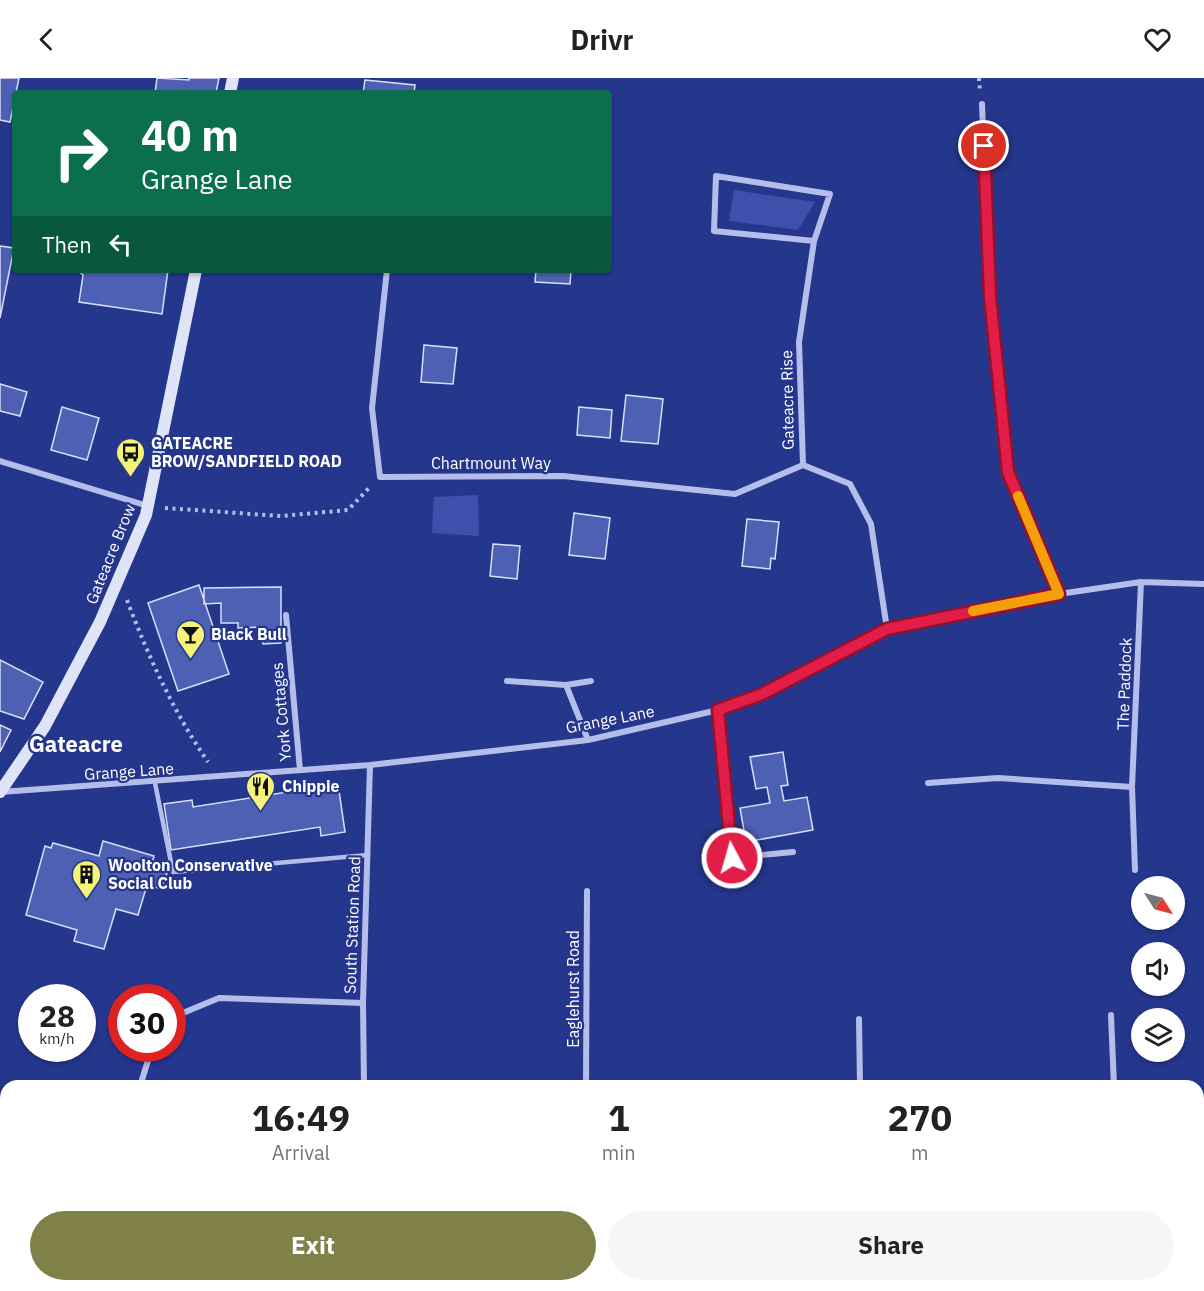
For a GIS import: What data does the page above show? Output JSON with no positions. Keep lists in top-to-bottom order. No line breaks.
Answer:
{"streets":{"main road":["Gateacre Brow"],"street":["Gateacre Rise","Chartmount Way","The Paddock","York Cottages","Grange Lane","South Station Road","Eaglehurst Road"]},"crossings":[["Gateacre Rise","Chartmount Way"],["Gateacre Rise","Grange Lane"],["Gateacre Brow","Grange Lane"],["The Paddock","Grange Lane"],["York Cottages","Grange Lane"],["Grange Lane","South Station Road"]],"districts":["Gateacre"],"places":{"bus stop":["GATEACRE BROW/SANDFIELD ROAD"],"bar":["Black Bull"],"restaurant":["Chippie"],"building":["Woolton Conservative Social Club"]},"north":"bottom right","page":{"header":"Drivr","turn":["40 m","Grange Lane"],"then":"Then","speed":"28 km/h","limit":"30","eta":["16:49","Arrival","1","min","270","m"],"buttons":["Exit","Share"]}}
